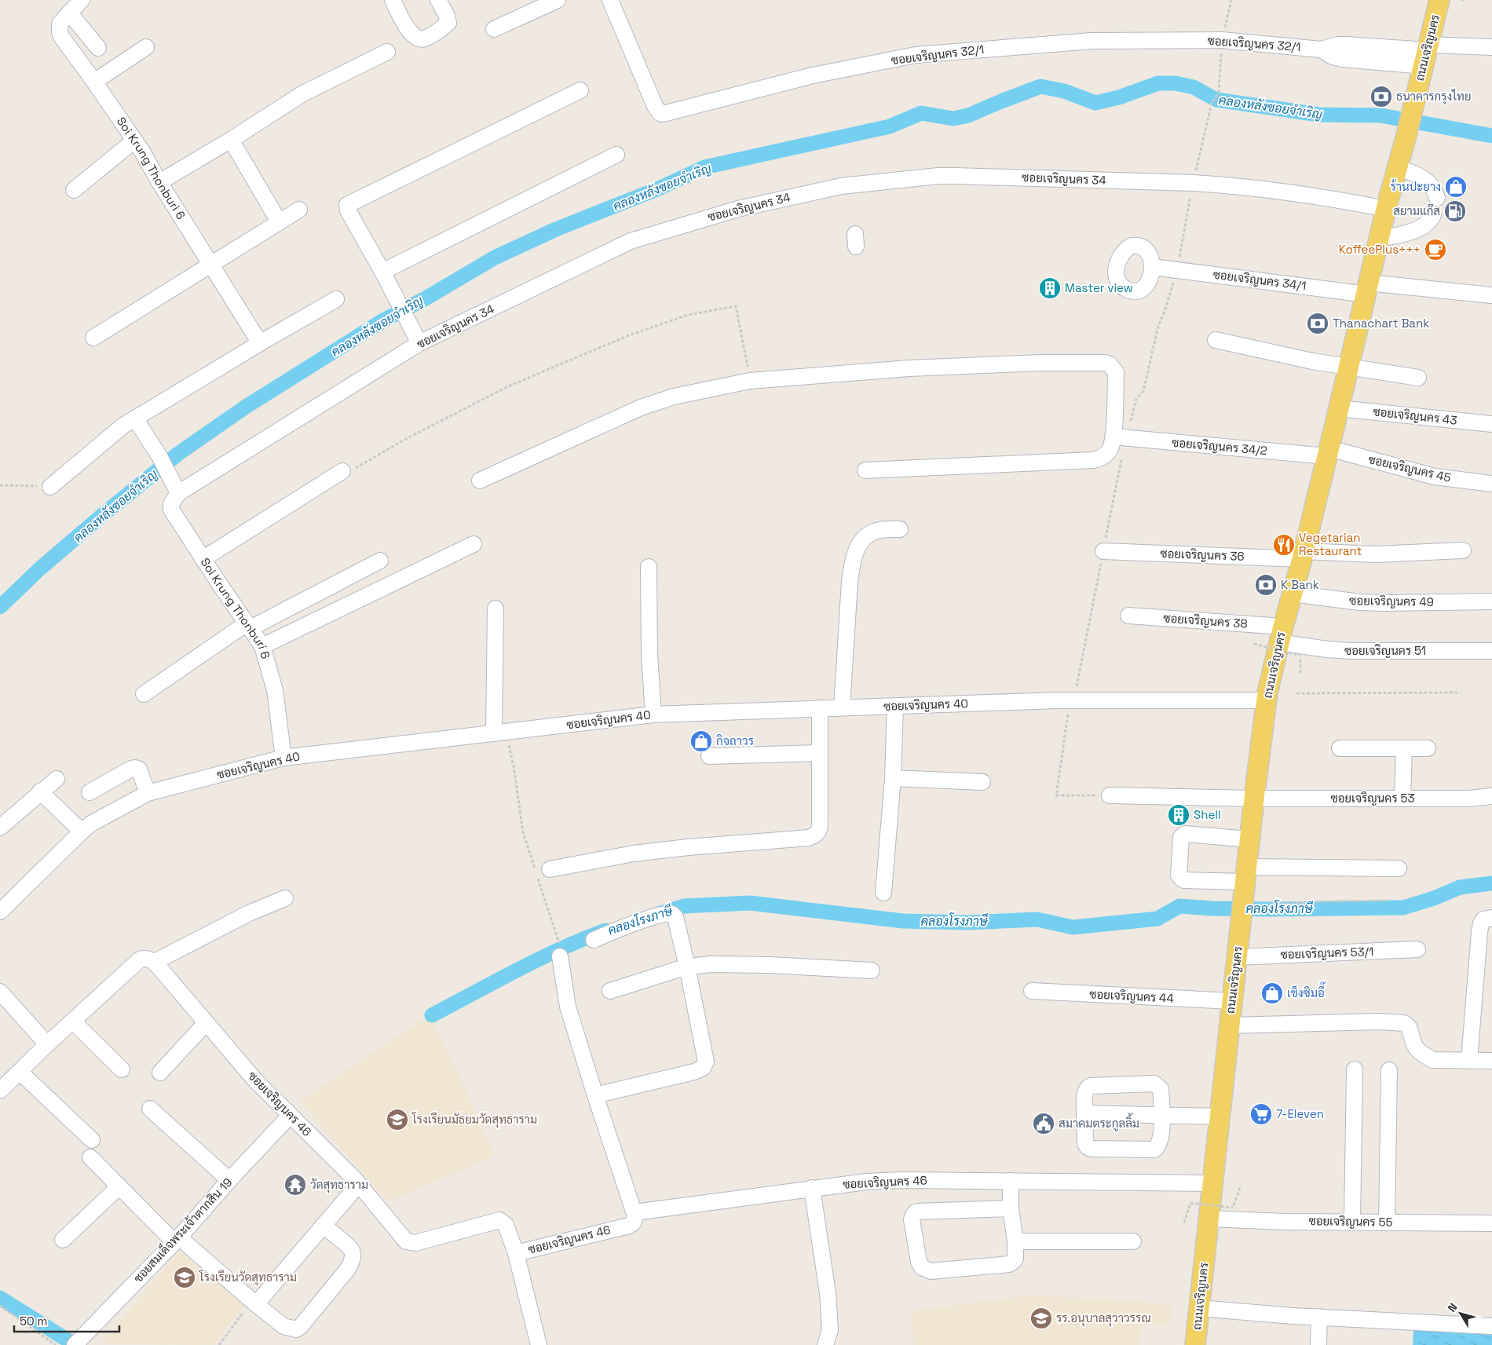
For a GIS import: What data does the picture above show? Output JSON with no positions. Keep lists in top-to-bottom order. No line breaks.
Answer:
{"streets":{"main road":["ถนนเจริญนคร"],"street":["ซอยเจริญนคร 32/1","Soi Krung Thonburi 6","ซอยเจริญนคร 34","ซอยเจริญนคร 34/1","ซอยเจริญนคร 43","ซอยเจริญนคร 34/2","ซอยเจริญนคร 45","ซอยเจริญนคร 36","ซอยเจริญนคร 49","ซอยเจริญนคร 38","ซอยเจริญนคร 51","ซอยเจริญนคร 40","ซอยเจริญนคร 53","ซอยเจริญนคร 53/1","ซอยเจริญนคร 44","ซอยเจริญนคร 46","ซอยเจริญนคร 55","ซอยสมเด็จพระเจ้าตากสิน 19"]},"crossings":[["ซอยเจริญนคร 32/1","ถนนเจริญนคร"],["ถนนเจริญนคร","ซอยเจริญนคร 34"],["ถนนเจริญนคร","ซอยเจริญนคร 34/1"],["ถนนเจริญนคร","ซอยเจริญนคร 43"],["ถนนเจริญนคร","ซอยเจริญนคร 34/2"],["ถนนเจริญนคร","ซอยเจริญนคร 45"],["ถนนเจริญนคร","ซอยเจริญนคร 36"],["ถนนเจริญนคร","ซอยเจริญนคร 49"],["ถนนเจริญนคร","ซอยเจริญนคร 38"],["ถนนเจริญนคร","ซอยเจริญนคร 51"],["ถนนเจริญนคร","ซอยเจริญนคร 40"],["ถนนเจริญนคร","ซอยเจริญนคร 53"],["ถนนเจริญนคร","ซอยเจริญนคร 53/1"],["ถนนเจริญนคร","ซอยเจริญนคร 44"],["ถนนเจริญนคร","ซอยเจริญนคร 46"],["ถนนเจริญนคร","ซอยเจริญนคร 55"],["Soi Krung Thonburi 6","ซอยเจริญนคร 34"],["Soi Krung Thonburi 6","ซอยเจริญนคร 40"],["ซอยเจริญนคร 34/2","ซอยเจริญนคร 45"],["ซอยเจริญนคร 38","ซอยเจริญนคร 51"],["ซอยเจริญนคร 46","ซอยสมเด็จพระเจ้าตากสิน 19"]],"water":["คลองหลังซอยจำเริญ","คลองโรงภาษี"],"places":{"bank":["ธนาคารกรุงไทย","Thanachart Bank","K Bank"],"shop":["ร้านปะยาง","กิจถาวร","เช็งซิมอี๊"],"fuel station":["สยามแก๊ส"],"cafe":["KoffeePlus+++"],"building":["Master view","Shell"],"restaurant":["Vegetarian Restaurant"],"supermarket":["7-Eleven"],"school or university":["โรงเรียนมัธยมวัดสุทธาราม","โรงเรียนวัดสุทธาราม","รร.อนุบาลสุวาวรรณ"],"public building":["สมาคมตระกูลลิ้ม"],"temple":["วัดสุทธาราม"]},"scale_bar":"50 m","north":"top left"}
